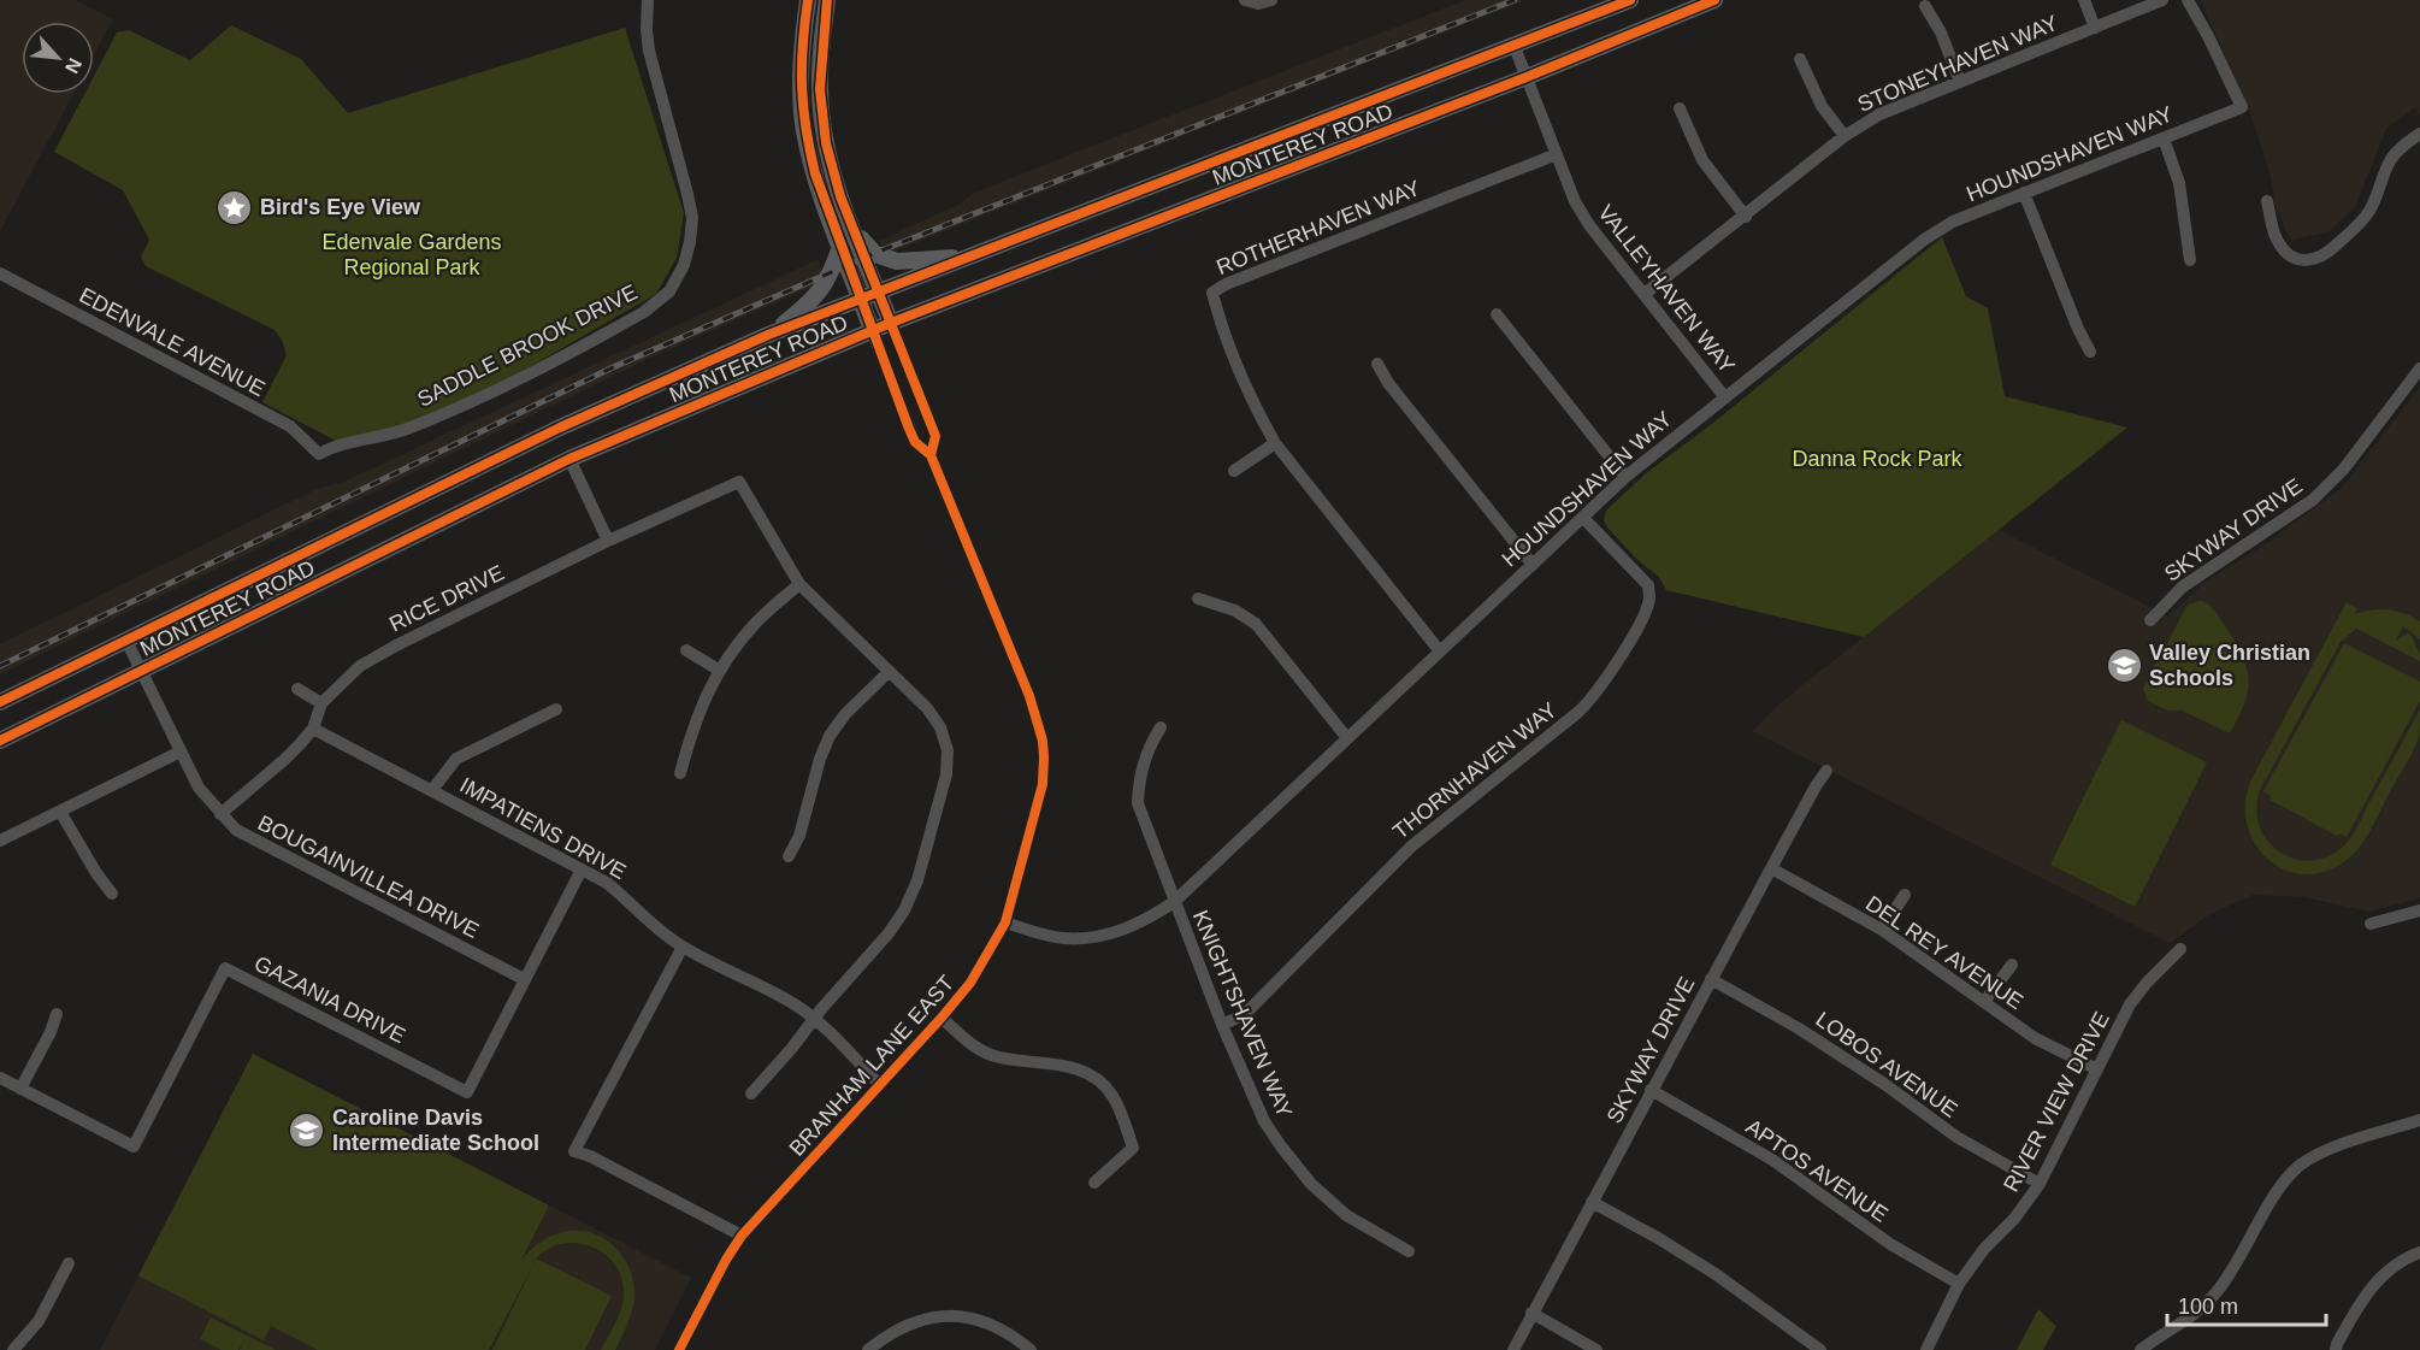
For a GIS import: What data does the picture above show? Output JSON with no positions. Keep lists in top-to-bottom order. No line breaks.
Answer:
{"streets":{"main road":["MONTEREY ROAD","BRANHAM LANE EAST"],"street":["STONEYHAVEN WAY","HOUNDSHAVEN WAY","ROTHERHAVEN WAY","VALLEYHAVEN WAY","EDENVALE AVENUE","SADDLE BROOK DRIVE","SKYWAY DRIVE","RICE DRIVE","THORNHAVEN WAY","IMPATIENS DRIVE","BOUGAINVILLEA DRIVE","DEL REY AVENUE","GAZANIA DRIVE","KNIGHTSHAVEN WAY","LOBOS AVENUE","RIVER VIEW DRIVE","APTOS AVENUE"]},"crossings":[["STONEYHAVEN WAY","VALLEYHAVEN WAY"],["MONTEREY ROAD","VALLEYHAVEN WAY"],["MONTEREY ROAD","BOUGAINVILLEA DRIVE"],["MONTEREY ROAD","BRANHAM LANE EAST"],["HOUNDSHAVEN WAY","ROTHERHAVEN WAY"],["HOUNDSHAVEN WAY","VALLEYHAVEN WAY"],["HOUNDSHAVEN WAY","THORNHAVEN WAY"],["HOUNDSHAVEN WAY","KNIGHTSHAVEN WAY"],["HOUNDSHAVEN WAY","BRANHAM LANE EAST"],["ROTHERHAVEN WAY","VALLEYHAVEN WAY"],["EDENVALE AVENUE","SADDLE BROOK DRIVE"],["SKYWAY DRIVE","DEL REY AVENUE"],["SKYWAY DRIVE","LOBOS AVENUE"],["SKYWAY DRIVE","APTOS AVENUE"],["RICE DRIVE","IMPATIENS DRIVE"],["RICE DRIVE","BOUGAINVILLEA DRIVE"],["THORNHAVEN WAY","KNIGHTSHAVEN WAY"],["IMPATIENS DRIVE","GAZANIA DRIVE"],["IMPATIENS DRIVE","BRANHAM LANE EAST"],["BOUGAINVILLEA DRIVE","GAZANIA DRIVE"],["DEL REY AVENUE","RIVER VIEW DRIVE"],["LOBOS AVENUE","RIVER VIEW DRIVE"],["RIVER VIEW DRIVE","APTOS AVENUE"]],"parks":["Edenvale Gardens Regional Park","Danna Rock Park"],"places":{"place":["Bird's Eye View"],"school or university":["Valley Christian Schools","Caroline Davis Intermediate School"]},"scale_bar":"100 m","north":"bottom right"}
